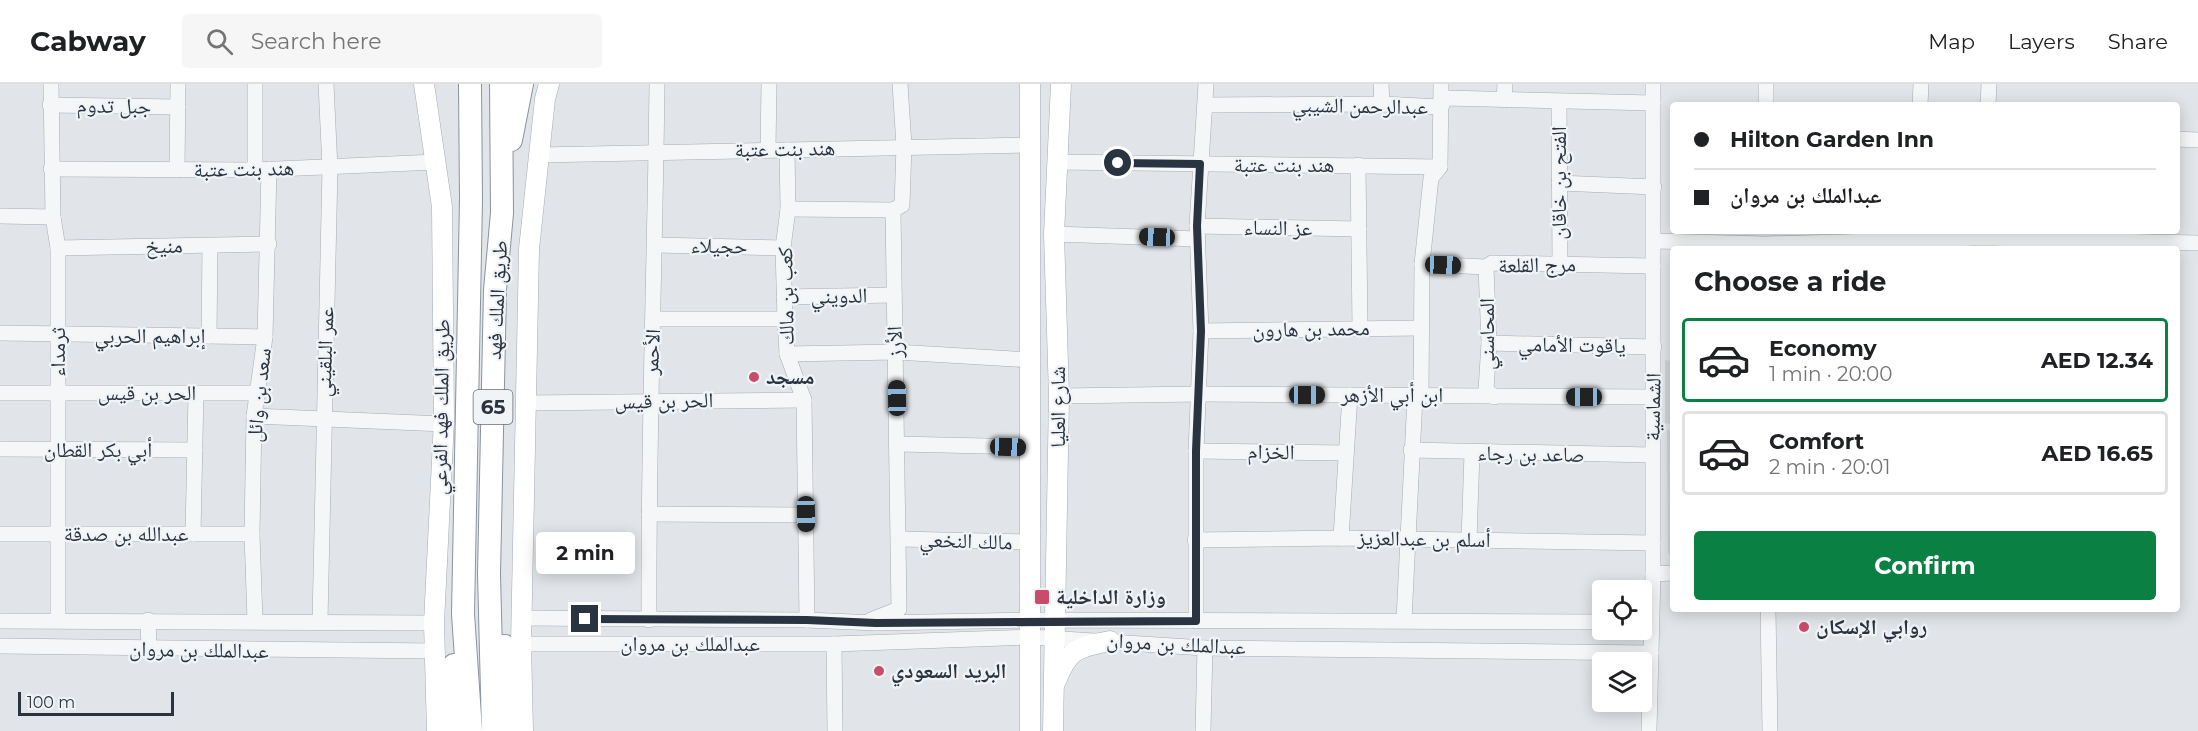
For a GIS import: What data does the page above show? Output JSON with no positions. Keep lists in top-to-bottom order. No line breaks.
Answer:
{"streets":{"highway":["طريق الملك فهد","65"],"main road":["طريق الملك فهد الفرعي","شارع العليا"],"street":["جبل تدوم","عبدالرحمن الشيبي","هند بنت عتبة","الفتح بن خاقان","عز النساء","منيخ","حجيلاء","مرج القلعة","كعب بن مالك","الدويني","محمد بن هارون","المحاسني","إبراهيم الحربي","الأرز","ياقوت الأمامي","ثرمداء","عمر البلقيني","الأحمر","الحر بن قيس","سعد بن وائل","ابن أبي الأزهر","الشماسية","أبي بكر القطان","الخزام","صاعد بن رجاء","عبدالله بن صدقة","أسلم بن عبدالعزيز","مالك النخعي","عبدالملك بن مروان"]},"crossings":[["جبل تدوم","ثرمداء"],["عبدالرحمن الشيبي","الفتح بن خاقان"],["عبدالرحمن الشيبي","الشماسية"],["هند بنت عتبة","كعب بن مالك"],["هند بنت عتبة","الأرز"],["هند بنت عتبة","ثرمداء"],["هند بنت عتبة","عمر البلقيني"],["هند بنت عتبة","الأحمر"],["هند بنت عتبة","سعد بن وائل"],["هند بنت عتبة","طريق الملك فهد الفرعي"],["هند بنت عتبة","شارع العليا"],["الفتح بن خاقان","مرج القلعة"],["عز النساء","شارع العليا"],["منيخ","ثرمداء"],["منيخ","سعد بن وائل"],["حجيلاء","كعب بن مالك"],["حجيلاء","الأحمر"],["مرج القلعة","المحاسني"],["مرج القلعة","الشماسية"],["كعب بن مالك","الدويني"],["كعب بن مالك","الحر بن قيس"],["كعب بن مالك","عبدالملك بن مروان"],["الدويني","الأرز"],["المحاسني","ياقوت الأمامي"],["المحاسني","ابن أبي الأزهر"],["إبراهيم الحربي","ثرمداء"],["إبراهيم الحربي","سعد بن وائل"],["الأرز","مالك النخعي"],["الأرز","عبدالملك بن مروان"],["ياقوت الأمامي","الشماسية"],["ثرمداء","الحر بن قيس"],["ثرمداء","أبي بكر القطان"],["ثرمداء","عبدالله بن صدقة"],["ثرمداء","عبدالملك بن مروان"],["عمر البلقيني","عبدالملك بن مروان"],["الأحمر","الحر بن قيس"],["الأحمر","عبدالملك بن مروان"],["الحر بن قيس","سعد بن وائل"],["سعد بن وائل","عبدالله بن صدقة"],["سعد بن وائل","عبدالملك بن مروان"],["ابن أبي الأزهر","شارع العليا"],["ابن أبي الأزهر","الشماسية"],["طريق الملك فهد الفرعي","عبدالملك بن مروان"],["شارع العليا","مالك النخعي"],["شارع العليا","عبدالملك بن مروان"],["الشماسية","صاعد بن رجاء"],["الشماسية","أسلم بن عبدالعزيز"]],"places":{"other":["مسجد","روابي الإسكان","البريد السعودي"],"transit":["وزارة الداخلية"]},"scale_bar":"100 m","page":{"header":"Cabway","search":"Search here","nav":["Map","Layers","Share"],"banner":["Hilton Garden Inn","عبدالملك بن مروان"],"heading":"Choose a ride","list":[{"name":"Economy","note":"1 min · 20:00","value":"AED 12.34"},{"name":"Comfort","note":"2 min · 20:01","value":"AED 16.65"}],"buttons":"Confirm","bubble":"2 min","scale":"100 m"}}
